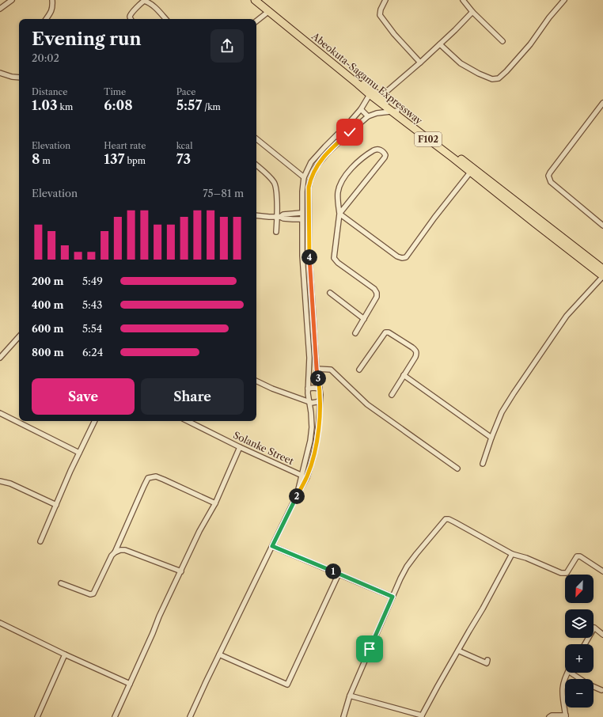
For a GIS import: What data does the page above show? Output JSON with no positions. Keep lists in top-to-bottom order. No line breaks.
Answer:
{"streets":{"highway":["Abeokuta-Sagamu Expressway","F102"],"street":["Solanke Street"]},"north":"bottom left","page":{"heading":["Evening run","20:02"],"stats":[["Distance","1.03 km"],["Time","6:08"],["Pace","5:57 /km"],["Elevation","8 m"],["Heart rate","137 bpm"],["kcal","73"]],"chart":["Elevation","75–81 m"],"pins":["4","3","2","1"],"list":[{"name":"200 m","note":"5:49"},{"name":"400 m","note":"5:43"},{"name":"600 m","note":"5:54"},{"name":"800 m","note":"6:24"}],"buttons":["Save","Share"],"map_buttons":["+","−"]}}
